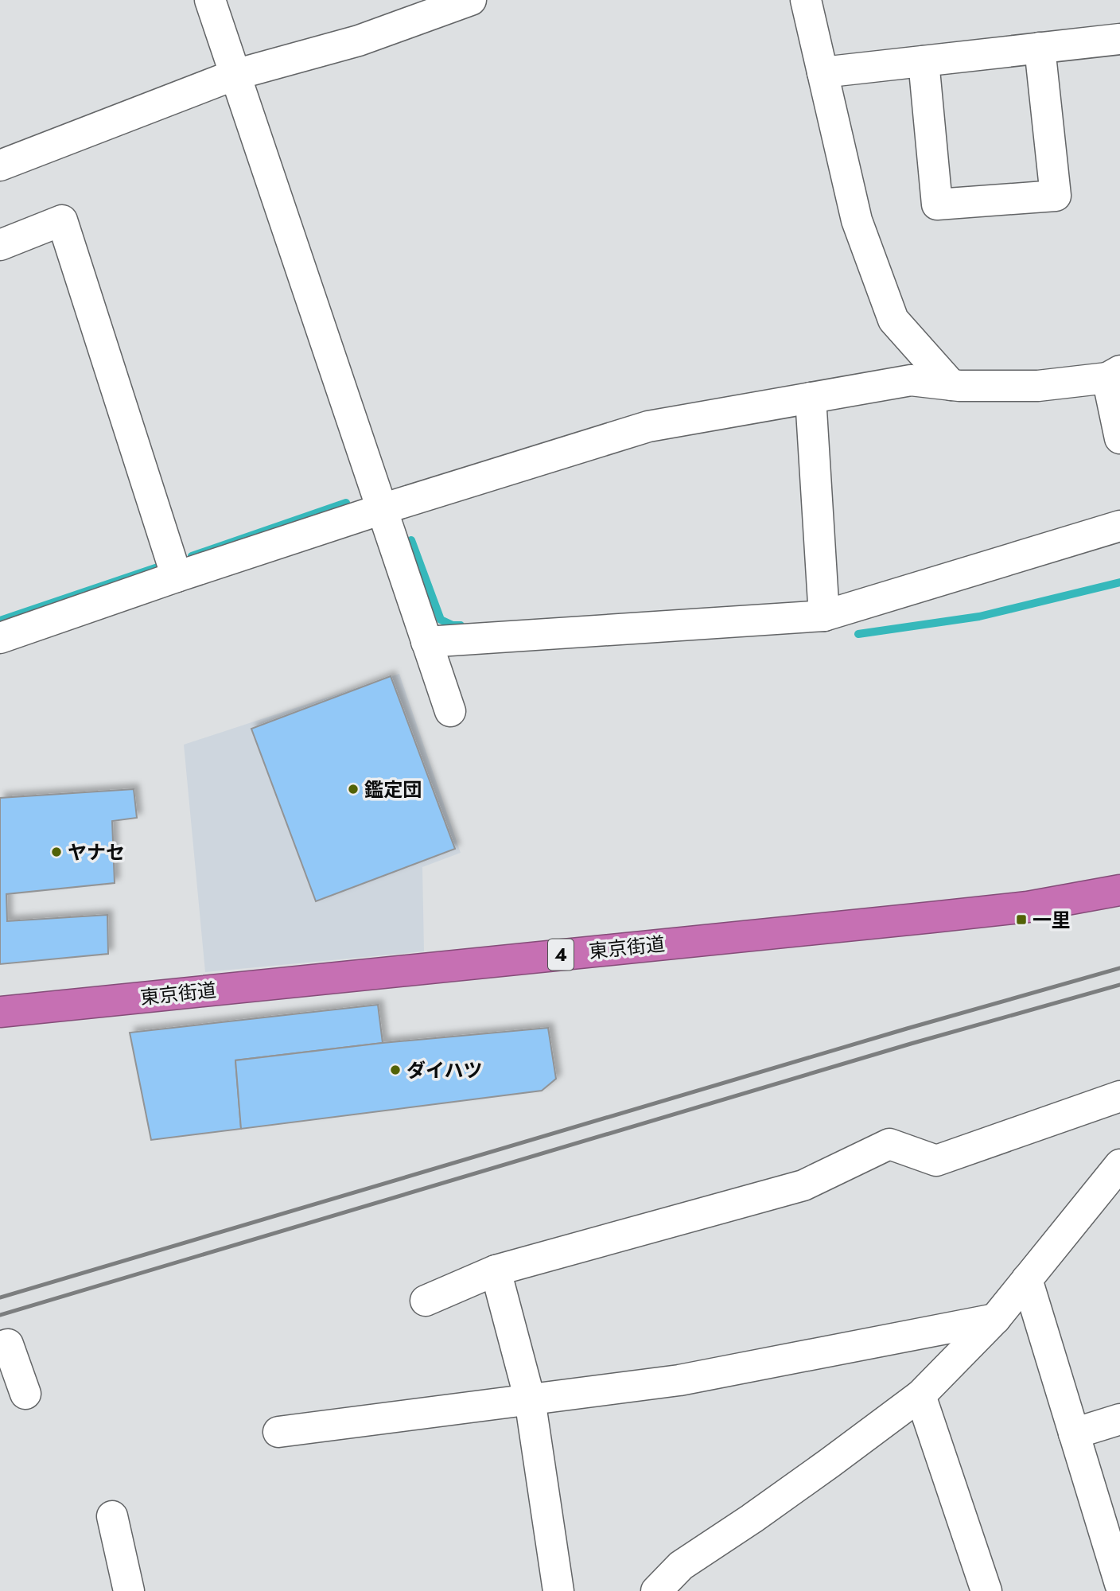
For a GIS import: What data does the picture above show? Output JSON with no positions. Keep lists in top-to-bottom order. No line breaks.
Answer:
{"streets":{"highway":["東京街道","4"]},"places":{"other":["鑑定団","ヤナセ","ダイハツ"],"transit":["一里"]}}
